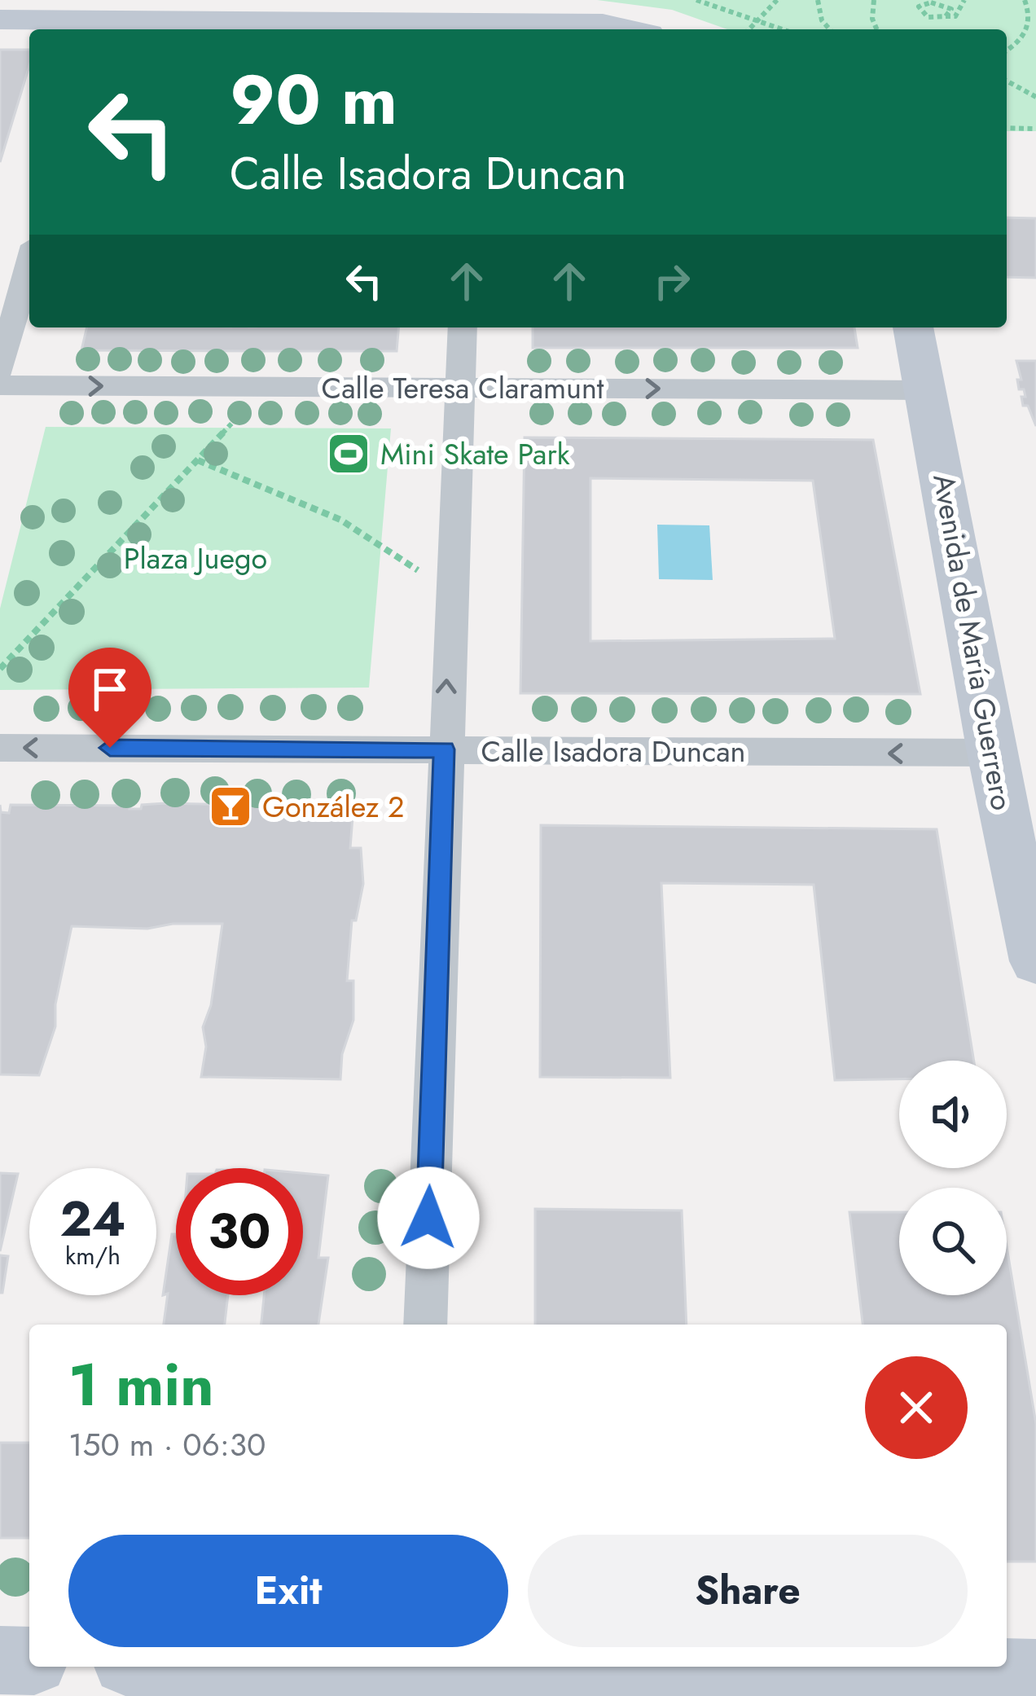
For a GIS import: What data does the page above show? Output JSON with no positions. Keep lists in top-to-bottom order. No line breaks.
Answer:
{"streets":{"street":["Calle Teresa Claramunt","Avenida de María Guerrero","Calle Isadora Duncan"]},"crossings":[["Calle Teresa Claramunt","Avenida de María Guerrero"],["Avenida de María Guerrero","Calle Isadora Duncan"]],"one_way":["Calle Teresa Claramunt","Calle Isadora Duncan"],"parks":["Plaza Juego"],"places":{"sports":["Mini Skate Park"],"bar":["González 2"]},"page":{"turn":["90 m","Calle Isadora Duncan"],"speed":"24 km/h","limit":"30","heading":["1 min","150 m · 06:30"],"buttons":["Exit","Share"]}}
